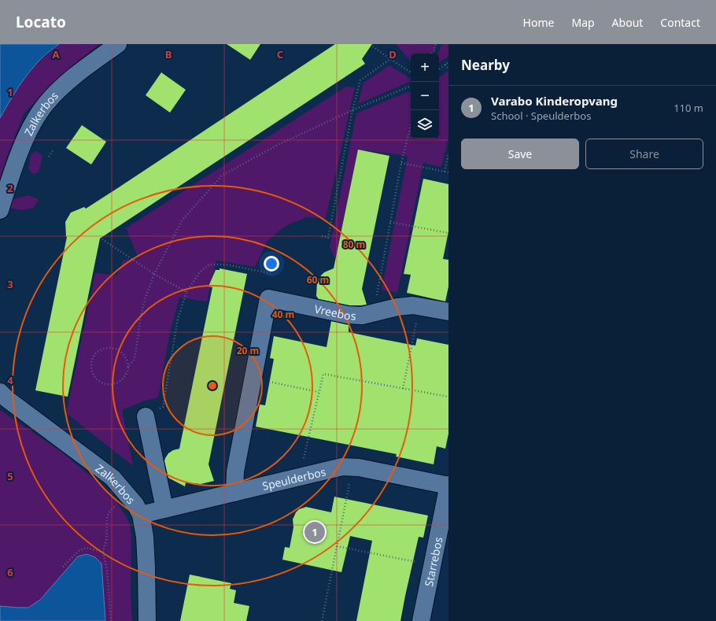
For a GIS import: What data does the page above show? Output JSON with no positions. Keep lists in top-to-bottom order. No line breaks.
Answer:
{"streets":{"street":["Zalkerbos","Vreebos","Speulderbos","Starrebos"]},"crossings":[["Zalkerbos","Speulderbos"],["Vreebos","Speulderbos"],["Speulderbos","Starrebos"]],"page":{"header":"Locato","nav":["Home","Map","About","Contact"],"heading":"Nearby","map_buttons":["+","−"],"list":[{"mark":"1","name":"Varabo Kinderopvang","note":"School · Speulderbos","value":"110 m"}],"buttons":["Save","Share"],"pins":"1"},"grid":{"columns":["A","B","C","D"],"rows":["1","2","3","4","5","6"]},"rings":["80 m","60 m","40 m","20 m"]}
